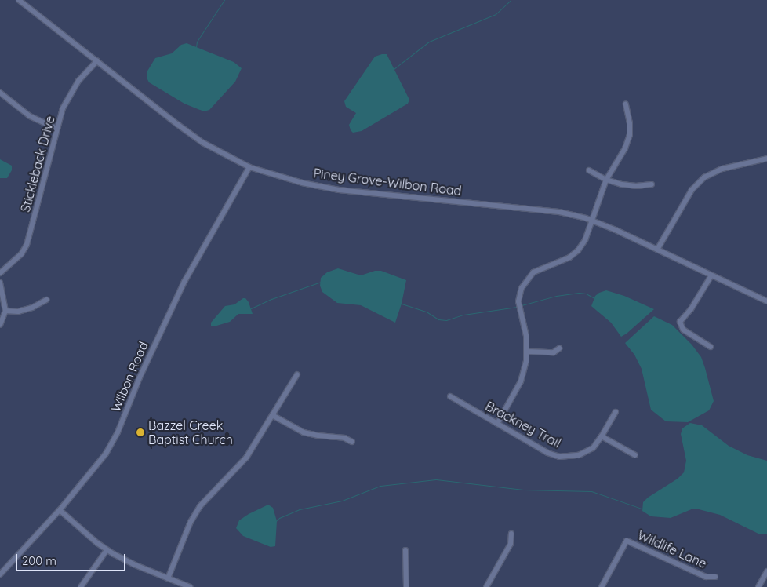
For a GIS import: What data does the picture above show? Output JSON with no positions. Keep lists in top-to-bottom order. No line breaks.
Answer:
{"streets":{"street":["Stickleback Drive","Piney Grove-Wilbon Road","Wilbon Road","Brackney Trail","Wildlife Lane"]},"crossings":[["Stickleback Drive","Piney Grove-Wilbon Road"],["Piney Grove-Wilbon Road","Wilbon Road"]],"places":["Bazzel Creek Baptist Church"],"scale_bar":"200 m"}
